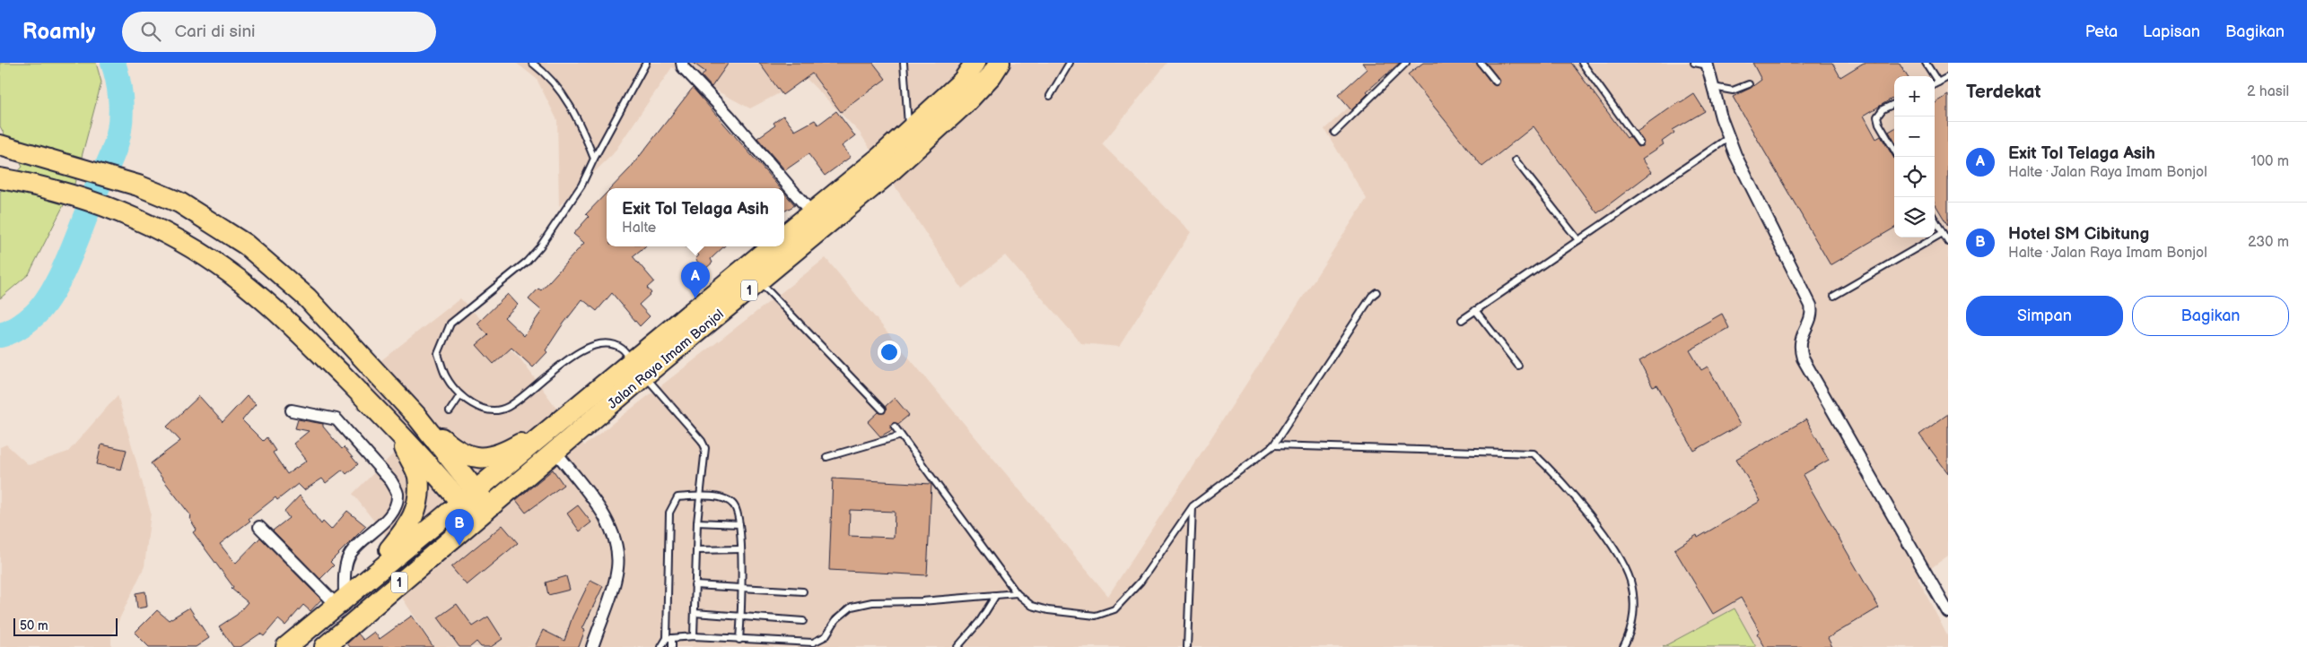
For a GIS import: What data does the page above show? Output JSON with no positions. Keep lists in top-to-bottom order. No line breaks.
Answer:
{"streets":{"highway":["1","Jalan Raya Imam Bonjol"]},"scale_bar":"50 m","page":{"header":"Roamly","search":"Cari di sini","nav":["Peta","Lapisan","Bagikan"],"heading":["Terdekat","2 hasil"],"map_buttons":["+","−"],"list":[{"mark":"A","name":"Exit Tol Telaga Asih","note":"Halte · Jalan Raya Imam Bonjol","value":"100 m"},{"mark":"B","name":"Hotel SM Cibitung","note":"Halte · Jalan Raya Imam Bonjol","value":"230 m"}],"popup":["Exit Tol Telaga Asih","Halte"],"pins":["A","B"],"buttons":["Simpan","Bagikan"],"scale":"50 m"}}
